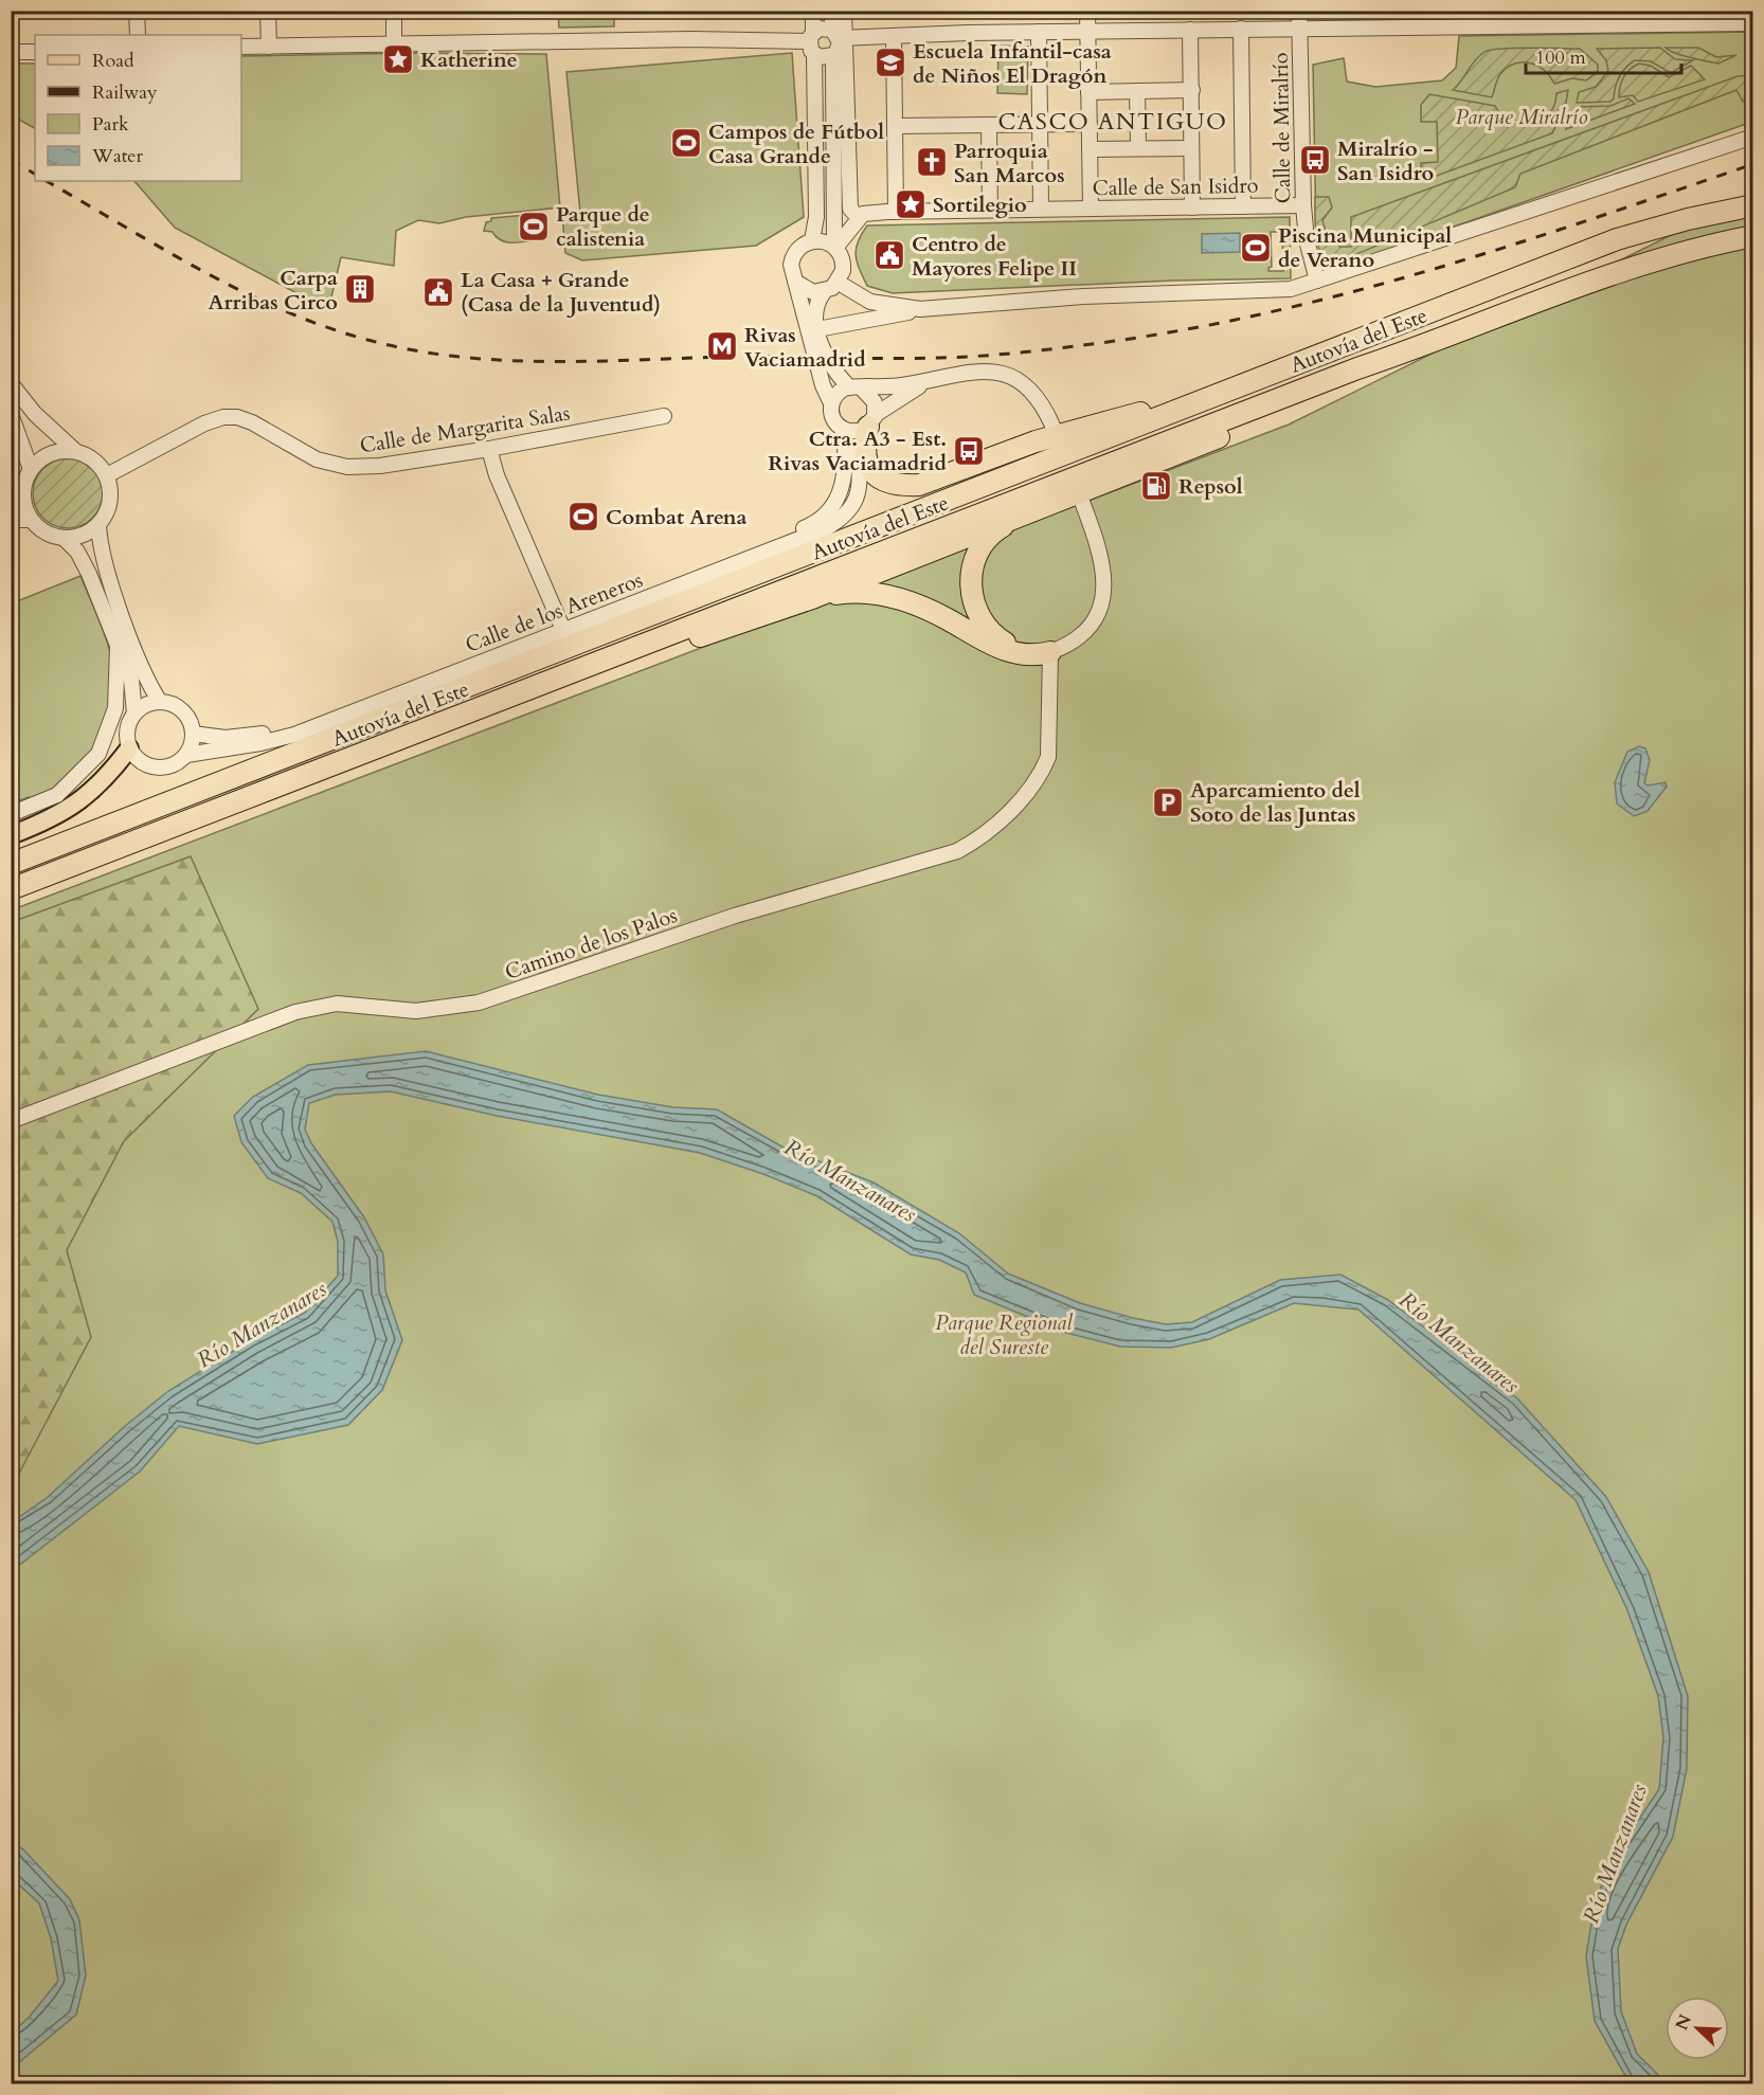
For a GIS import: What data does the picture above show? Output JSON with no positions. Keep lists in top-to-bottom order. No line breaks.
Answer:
{"streets":{"highway":["Autovía del Este"],"street":["Calle de Miralrío","Calle de San Isidro","Calle de Margarita Salas","Calle de los Areneros","Camino de los Palos"]},"crossings":[["Calle de Miralrío","Calle de San Isidro"]],"districts":["CASCO ANTIGUO"],"water":["Río Manzanares"],"parks":["Parque Miralrío","Parque Regional del Sureste"],"places":{"place":["Katherine","Sortilegio"],"school or university":["Escuela Infantil-casa de Niños El Dragón"],"sports":["Campos de Fútbol Casa Grande","Parque de calistenia","Piscina Municipal de Verano","Combat Arena"],"bus stop":["Miralrío - San Isidro","Ctra. A3 - Est. Rivas Vaciamadrid"],"church":["Parroquia San Marcos"],"public building":["Centro de Mayores Felipe II","La Casa + Grande (Casa de la Juventud)"],"building":["Carpa Arribas Circo"],"metro station":["Rivas Vaciamadrid"],"fuel station":["Repsol"],"parking":["Aparcamiento del Soto de las Juntas"]},"legend":["Road","Railway","Park","Water"],"scale_bar":"100 m","north":"top left"}
